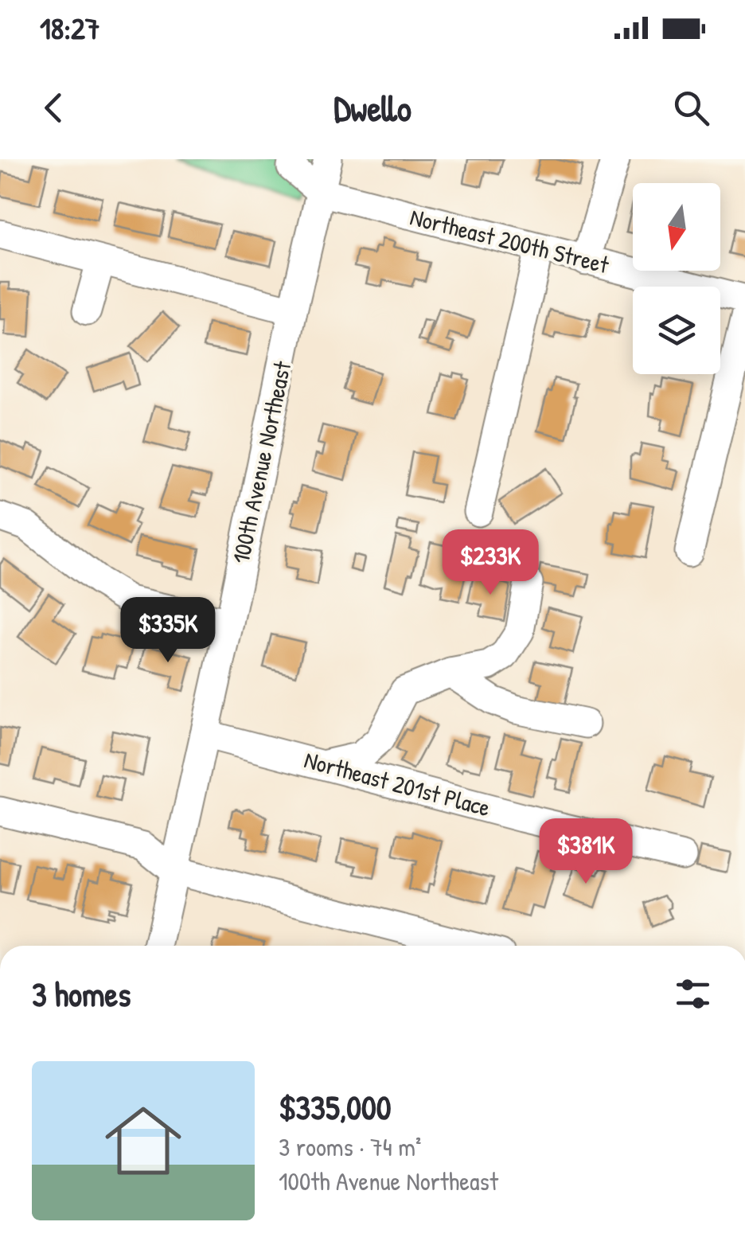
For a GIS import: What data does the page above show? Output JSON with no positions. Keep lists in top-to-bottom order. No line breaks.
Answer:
{"streets":{"street":["Northeast 200th Street","100th Avenue Northeast","Northeast 201st Place"]},"crossings":[["Northeast 200th Street","100th Avenue Northeast"],["100th Avenue Northeast","Northeast 201st Place"]],"north":"bottom","page":{"status":"18:27","header":"Dwello","price":["$233K","$335K","$381K"],"heading":"3 homes","list":[{"name":"$335,000","note":"3 rooms · 74 m² · 100th Avenue Northeast"}]}}
